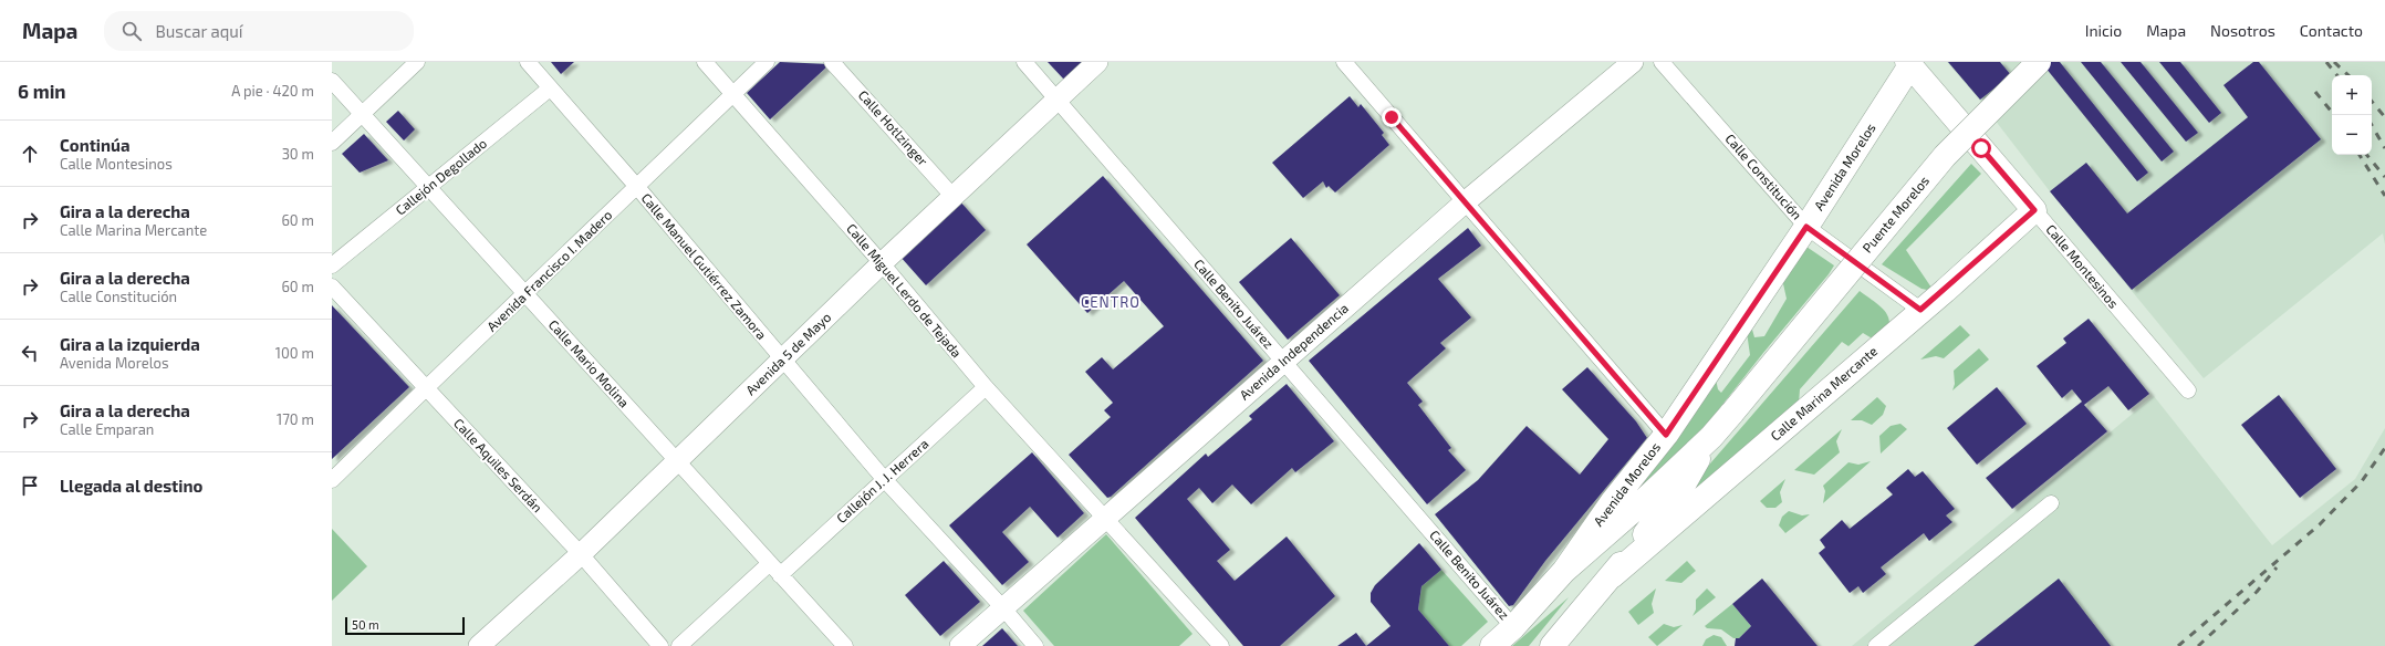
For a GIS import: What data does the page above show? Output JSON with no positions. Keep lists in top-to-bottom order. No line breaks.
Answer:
{"streets":{"main road":["Avenida Morelos","Puente Morelos","Calle Montesinos","Calle Marina Mercante"],"street":["Calle Hotlzinger","Callejón Degollado","Calle Constitución","Calle Manuel Gutiérrez Zamora","Avenida Francisco I. Madero","Calle Miguel Lerdo de Tejada","Calle Benito Juárez","Avenida Independencia","Avenida 5 de Mayo","Calle Mario Molina","Calle Aquiles Serdán","Callejón J. J. Herrera"]},"crossings":[["Calle Hotlzinger","Avenida 5 de Mayo"],["Avenida Morelos","Calle Constitución"],["Avenida Morelos","Calle Montesinos"],["Callejón Degollado","Calle Manuel Gutiérrez Zamora"],["Callejón Degollado","Calle Mario Molina"],["Calle Constitución","Calle Marina Mercante"],["Puente Morelos","Calle Marina Mercante"],["Calle Manuel Gutiérrez Zamora","Avenida Francisco I. Madero"],["Calle Manuel Gutiérrez Zamora","Avenida Independencia"],["Calle Manuel Gutiérrez Zamora","Avenida 5 de Mayo"],["Calle Manuel Gutiérrez Zamora","Callejón J. J. Herrera"],["Calle Montesinos","Calle Marina Mercante"],["Avenida Francisco I. Madero","Calle Miguel Lerdo de Tejada"],["Avenida Francisco I. Madero","Calle Mario Molina"],["Avenida Francisco I. Madero","Calle Aquiles Serdán"],["Calle Miguel Lerdo de Tejada","Avenida Independencia"],["Calle Miguel Lerdo de Tejada","Avenida 5 de Mayo"],["Calle Miguel Lerdo de Tejada","Callejón J. J. Herrera"],["Calle Benito Juárez","Avenida Independencia"],["Calle Benito Juárez","Avenida 5 de Mayo"],["Avenida 5 de Mayo","Calle Mario Molina"],["Avenida 5 de Mayo","Calle Aquiles Serdán"],["Calle Mario Molina","Callejón J. J. Herrera"]],"districts":["CENTRO"],"scale_bar":"50 m","page":{"header":"Mapa","search":"Buscar aquí","nav":["Inicio","Mapa","Nosotros","Contacto"],"heading":["6 min","A pie · 420 m"],"map_buttons":["+","−"],"list":[["Continúa","Calle Montesinos","30 m"],["Gira a la derecha","Calle Marina Mercante","60 m"],["Gira a la derecha","Calle Constitución","60 m"],["Gira a la izquierda","Avenida Morelos","100 m"],["Gira a la derecha","Calle Emparan","170 m"],"Llegada al destino"],"scale":"50 m"}}
